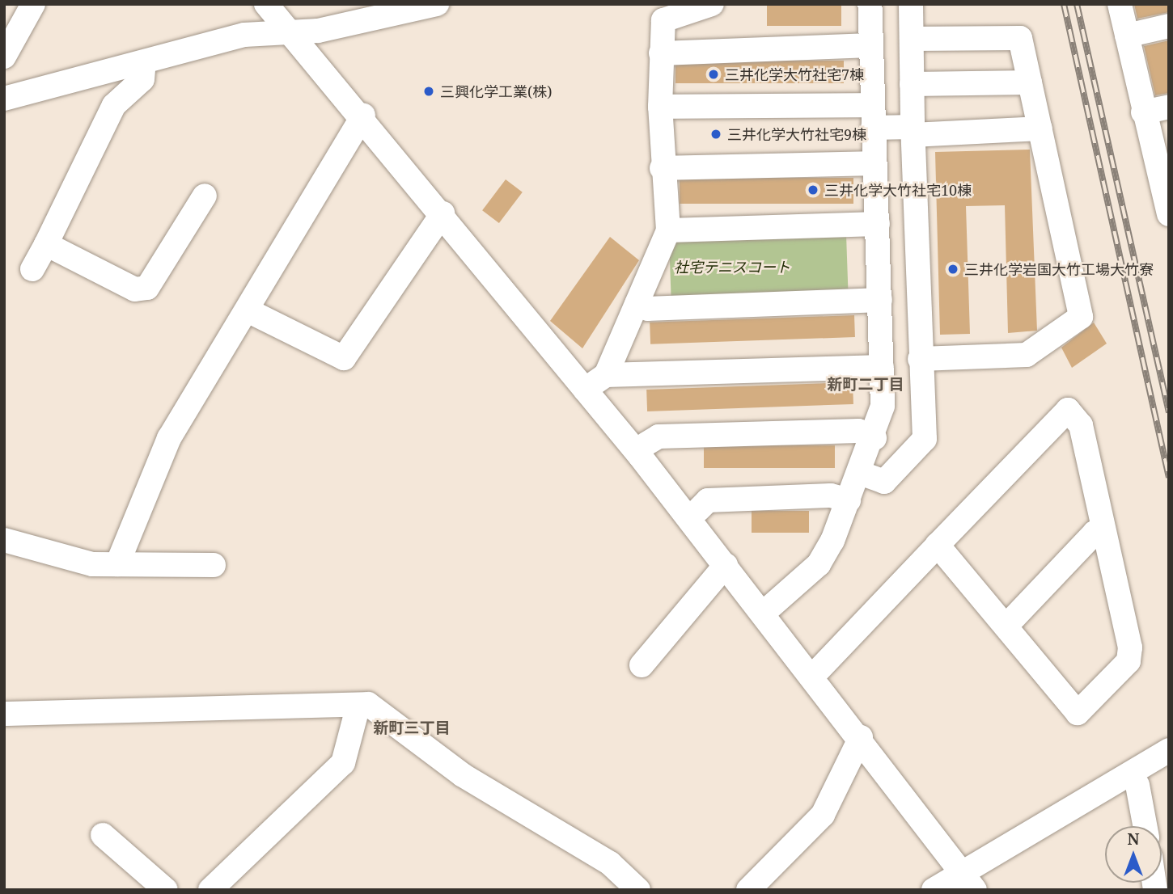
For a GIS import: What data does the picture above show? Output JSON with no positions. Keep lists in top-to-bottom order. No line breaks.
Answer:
{"districts":["新町二丁目","新町三丁目"],"parks":["社宅テニスコート"],"places":["三井化学大竹社宅7棟","三興化学工業(株)","三井化学大竹社宅9棟","三井化学大竹社宅10棟","三井化学岩国大竹工場大竹寮"],"north":"top"}
